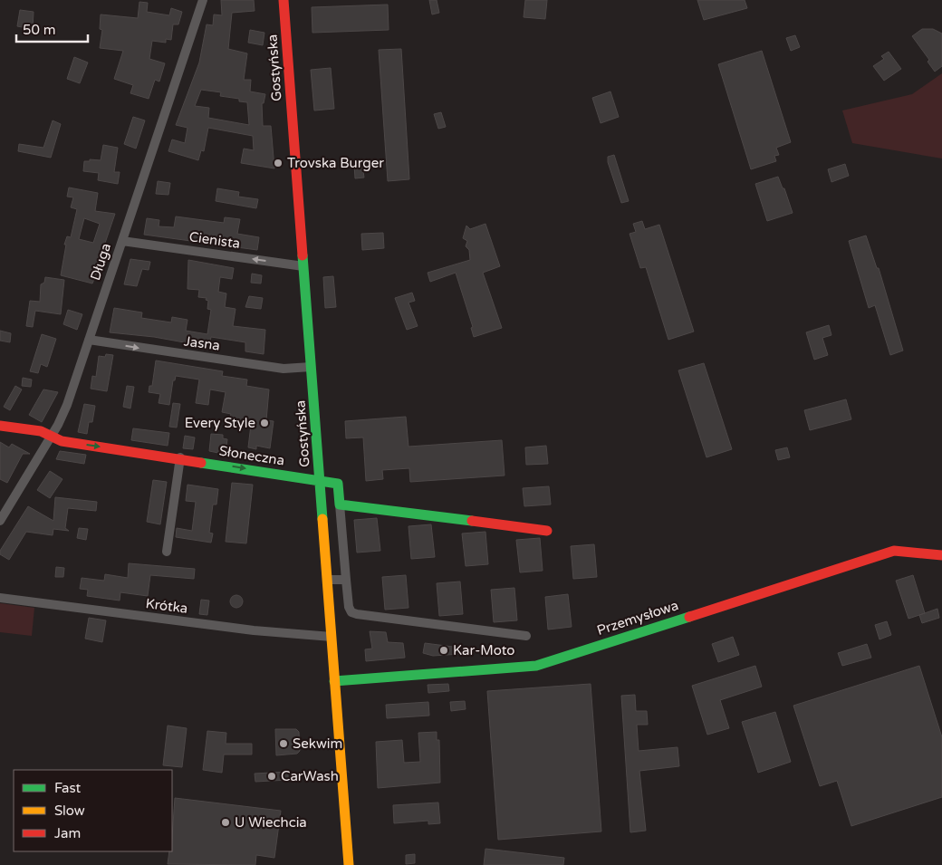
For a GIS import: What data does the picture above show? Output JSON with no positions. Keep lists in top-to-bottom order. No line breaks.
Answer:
{"streets":{"street":["Gostyńska","Cienista","Długa","Jasna","Słoneczna","Krótka","Przemysłowa"]},"crossings":[["Gostyńska","Cienista"],["Gostyńska","Jasna"],["Gostyńska","Słoneczna"],["Gostyńska","Krótka"],["Gostyńska","Przemysłowa"],["Cienista","Długa"],["Długa","Jasna"],["Długa","Słoneczna"]],"one_way":["Cienista","Jasna","Słoneczna"],"places":["Trovska Burger","Every Style","Kar-Moto","Sekwim","CarWash","U Wiechcia"],"legend":["Fast","Slow","Jam"],"scale_bar":"50 m"}
